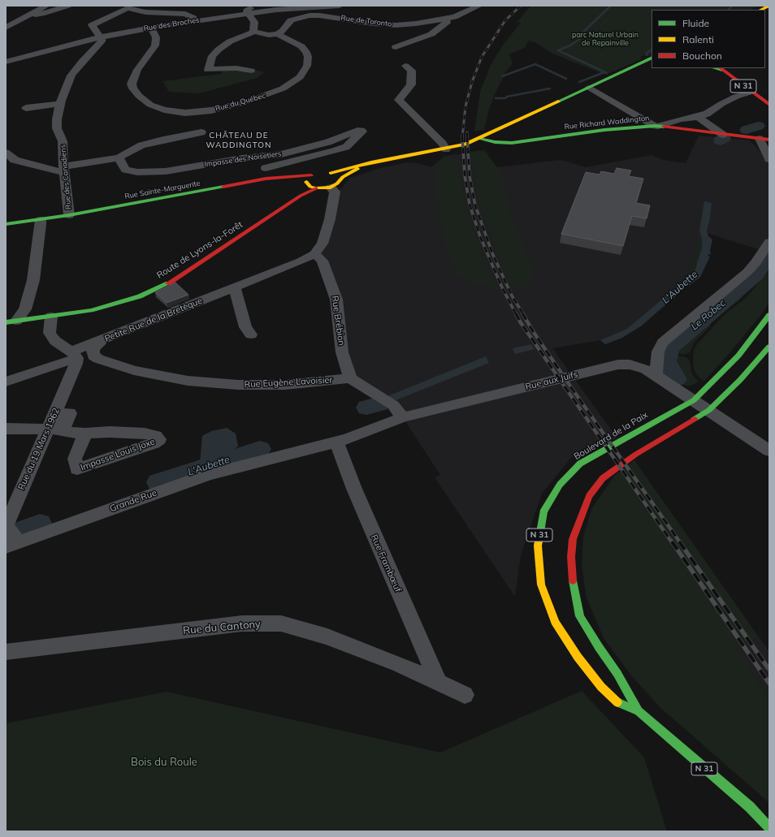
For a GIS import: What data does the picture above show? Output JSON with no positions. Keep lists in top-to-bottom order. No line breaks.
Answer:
{"streets":{"main road":["N 31","Rue Richard Waddington","Rue Sainte-Marguerite","Route de Lyons-la-Forêt","Boulevard de la Paix"],"street":["Rue de Toronto","Rue des Broches","Rue du Québec","Impasse des Noisetiers","Rue des Canadiens","Petite Rue de la Bretèque","Rue Brébion","Rue aux Juifs","Rue Eugène Lavoisier","Rue du 19 Mars 1962","Impasse Louis Joxe","Grande Rue","Rue Frambœuf","Rue du Cantony"]},"crossings":[["Rue de Toronto","Rue du Québec"],["Rue des Broches","Rue du Québec"],["Rue des Broches","Rue des Canadiens"],["Rue des Canadiens","Rue Sainte-Marguerite"],["Rue Sainte-Marguerite","Route de Lyons-la-Forêt"],["Petite Rue de la Bretèque","Rue Brébion"],["Petite Rue de la Bretèque","Rue Eugène Lavoisier"],["Petite Rue de la Bretèque","Rue du 19 Mars 1962"],["Rue Brébion","Rue Eugène Lavoisier"],["Rue aux Juifs","Boulevard de la Paix"],["Rue aux Juifs","Grande Rue"],["Rue aux Juifs","Rue Frambœuf"],["Rue du 19 Mars 1962","Impasse Louis Joxe"],["Rue du 19 Mars 1962","Grande Rue"],["Grande Rue","Rue Frambœuf"],["Rue Frambœuf","Rue du Cantony"]],"districts":["CHÂTEAU DE WADDINGTON"],"water":["L'Aubette","Le Robec"],"parks":["parc Naturel Urbain de Repainville","Bois du Roule"],"legend":["Fluide","Ralenti","Bouchon"]}
